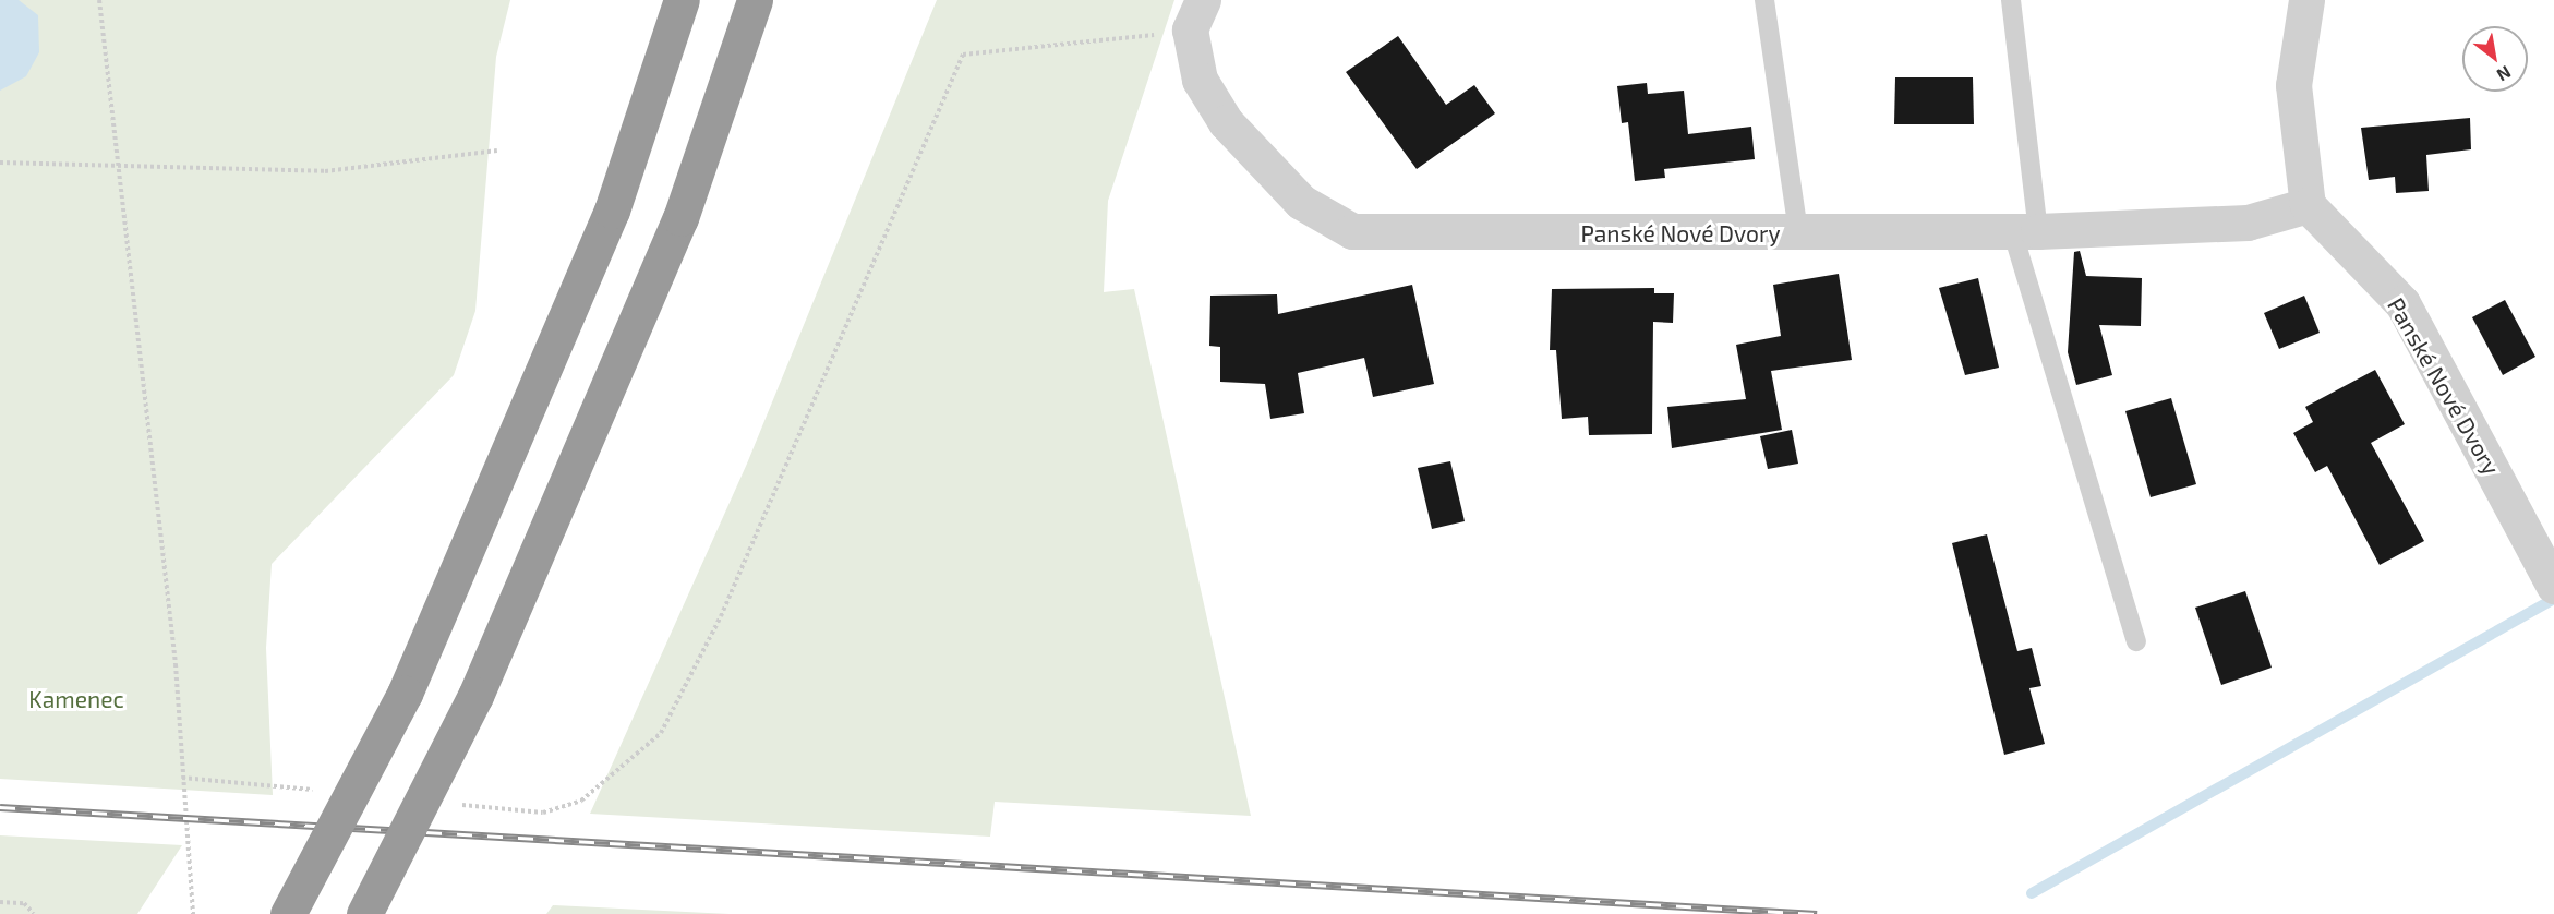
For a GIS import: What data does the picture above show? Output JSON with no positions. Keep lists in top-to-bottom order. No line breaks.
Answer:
{"streets":{"street":["Panské Nové Dvory"]},"parks":["Kamenec"],"north":"bottom right"}
